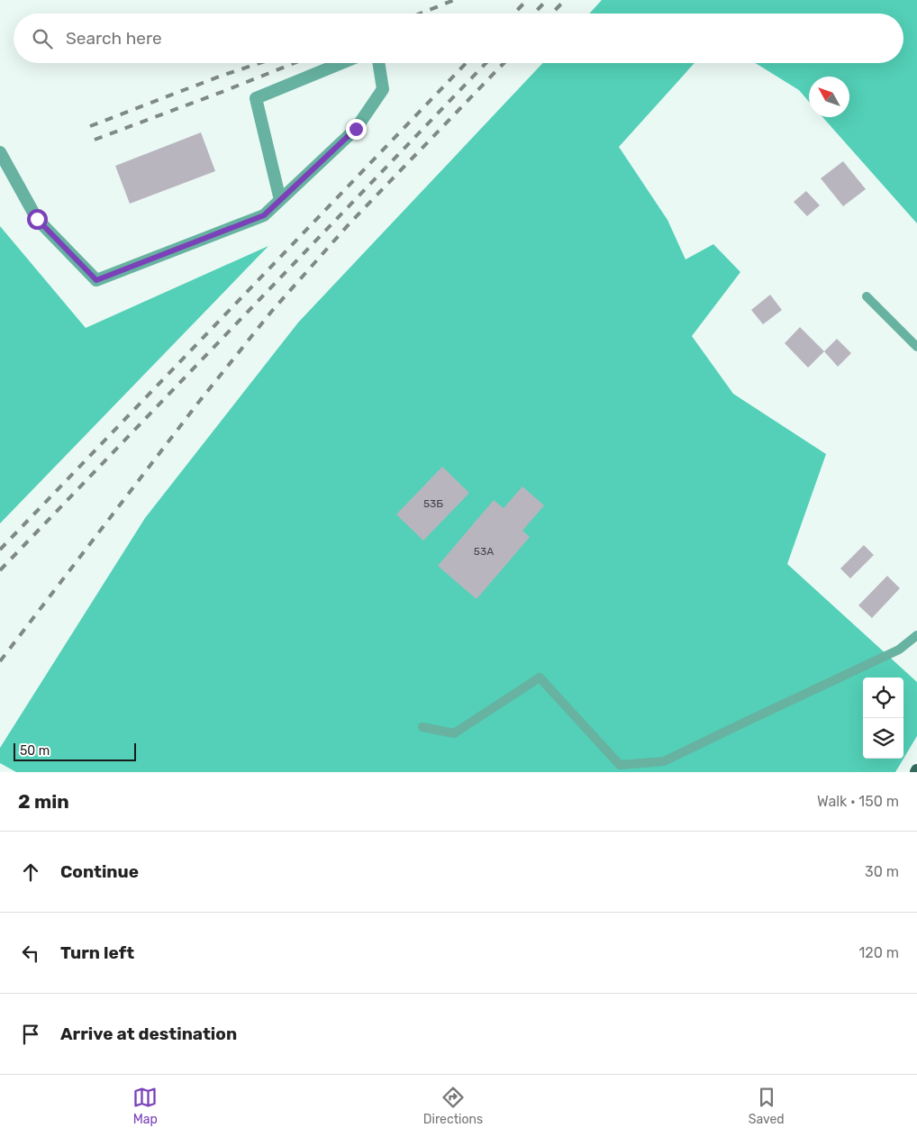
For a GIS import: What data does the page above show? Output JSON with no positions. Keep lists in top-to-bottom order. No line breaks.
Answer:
{"house_numbers":["53Б","53А"],"scale_bar":"50 m","north":"top left","page":{"search":"Search here","scale":"50 m","heading":["2 min","Walk · 150 m"],"list":[["Continue","30 m"],["Turn left","120 m"],"Arrive at destination"],"nav":["Map","Directions","Saved"]}}
